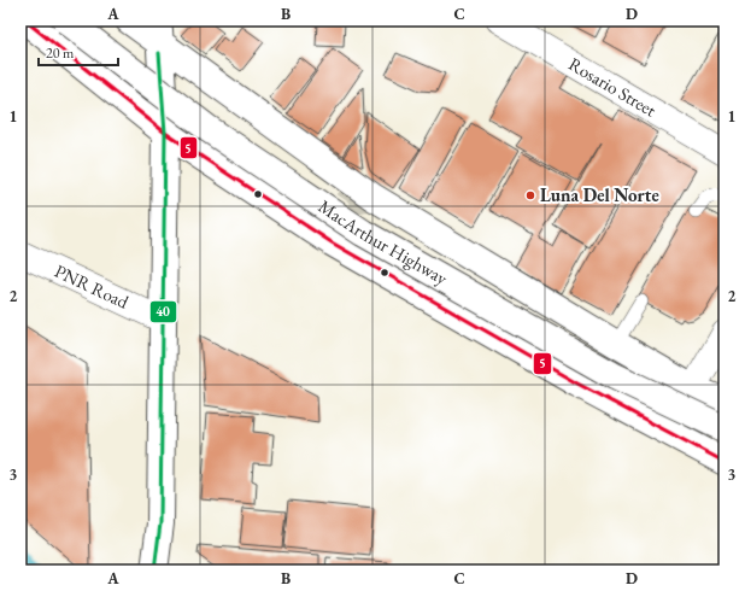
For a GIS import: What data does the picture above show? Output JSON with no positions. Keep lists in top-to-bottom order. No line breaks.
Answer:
{"streets":{"main road":["MacArthur Highway"],"street":["Rosario Street","PNR Road"]},"places":["Luna Del Norte"],"lines":["transit line 5","transit line 40"],"scale_bar":"20 m","grid":{"columns":["A","B","C","D"],"rows":["1","2","3"]}}
